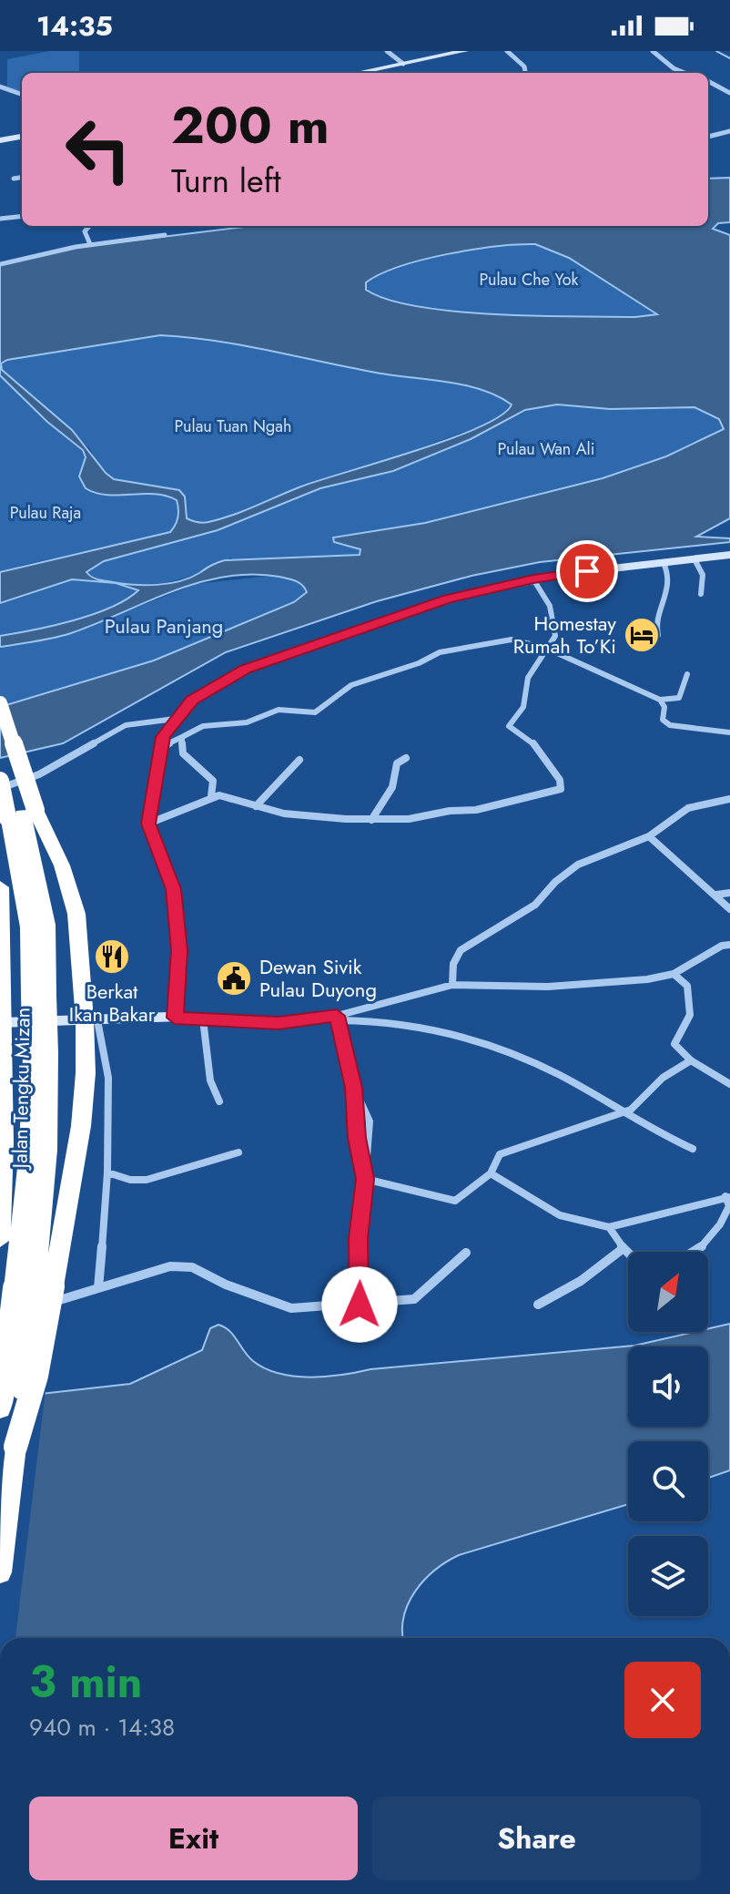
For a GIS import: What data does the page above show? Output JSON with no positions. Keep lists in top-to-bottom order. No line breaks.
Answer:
{"streets":{"highway":["Jalan Tengku Mizan"]},"parks":["Pulau Che Yok","Pulau Tuan Ngah","Pulau Wan Ali","Pulau Raja","Pulau Panjang"],"places":{"hotel":["Homestay Rumah To’Ki"],"restaurant":["Berkat Ikan Bakar"],"public building":["Dewan Sivik Pulau Duyong"]},"north":"top right","page":{"status":"14:35","turn":["200 m","Turn left"],"heading":["3 min","940 m · 14:38"],"buttons":["Exit","Share"]}}
